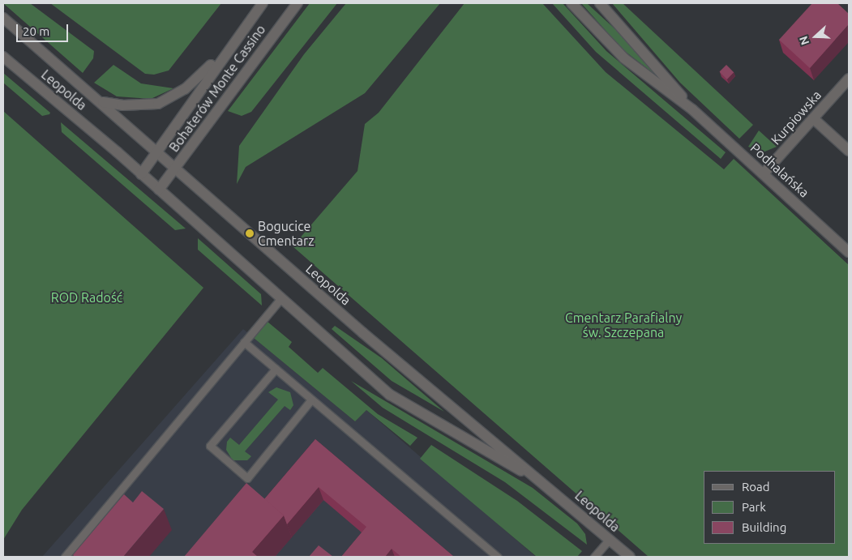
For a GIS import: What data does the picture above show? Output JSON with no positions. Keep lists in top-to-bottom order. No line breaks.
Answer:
{"streets":{"street":["Bohaterów Monte Cassino","Leopolda","Kurpiowska","Podhalańska"]},"crossings":[["Bohaterów Monte Cassino","Leopolda"],["Kurpiowska","Podhalańska"]],"parks":["ROD Radość","Cmentarz Parafialny św. Szczepana"],"places":["Bogucice Cmentarz"],"legend":["Road","Park","Building"],"scale_bar":"20 m","north":"left"}
